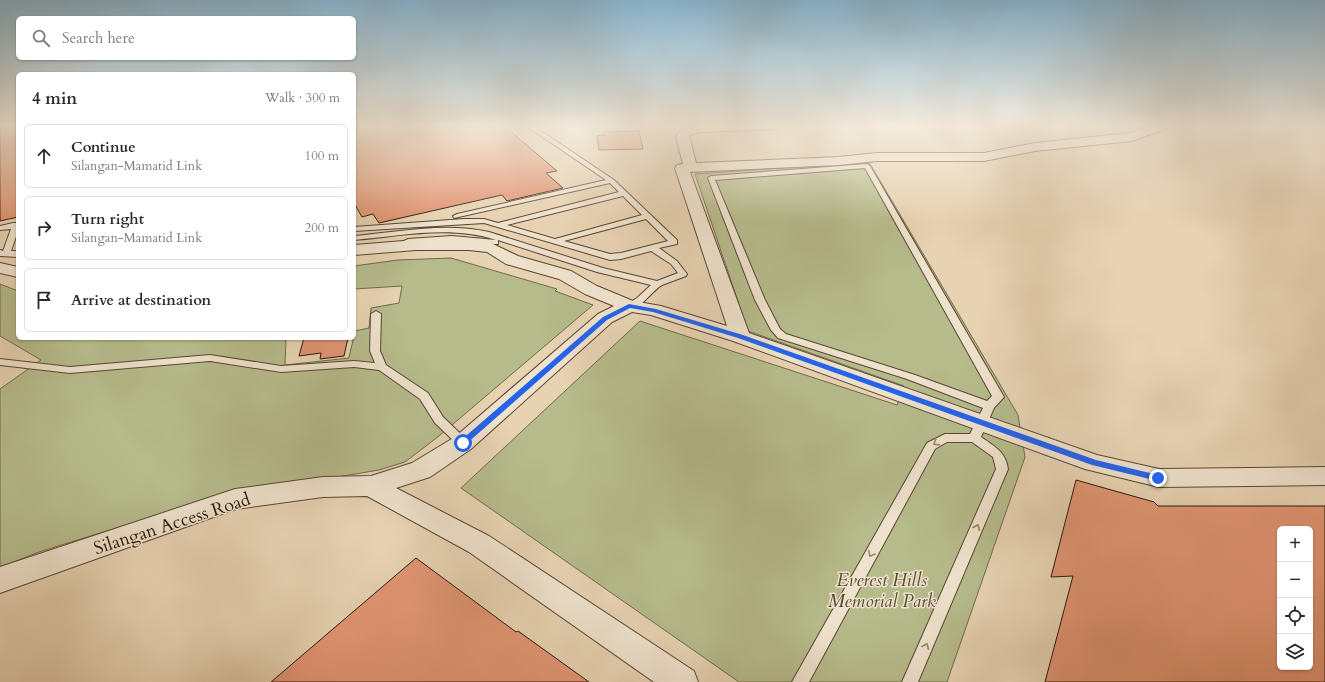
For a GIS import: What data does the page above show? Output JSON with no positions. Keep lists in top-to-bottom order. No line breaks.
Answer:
{"streets":{"street":["Silangan Access Road"]},"parks":["Everest Hills Memorial Park"],"page":{"search":"Search here","heading":["4 min","Walk · 300 m"],"list":[["Continue","Silangan-Mamatid Link","100 m"],["Turn right","Silangan-Mamatid Link","200 m"],"Arrive at destination"],"map_buttons":["+","−"]}}
